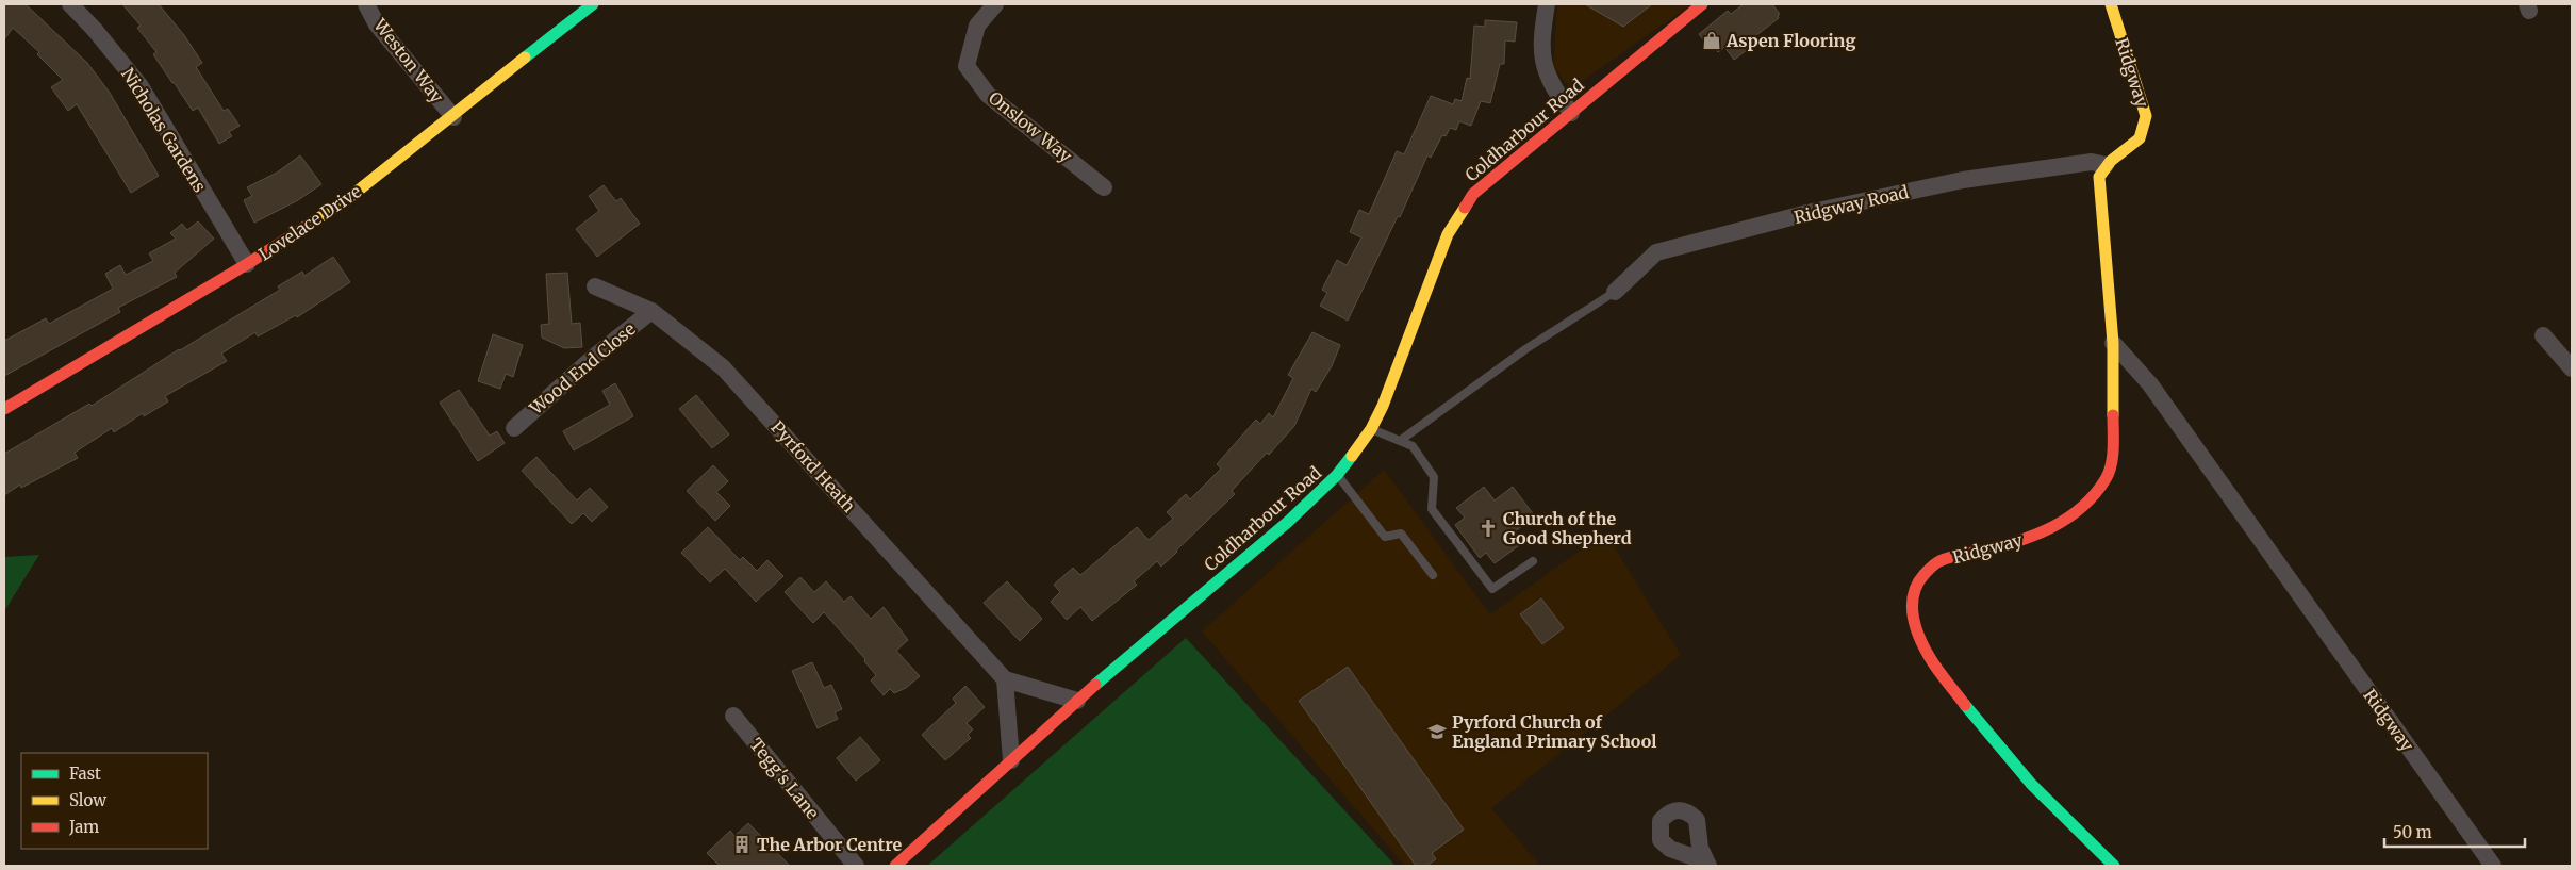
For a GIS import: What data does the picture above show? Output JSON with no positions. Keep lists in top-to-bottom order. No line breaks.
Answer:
{"streets":{"street":["Weston Way","Ridgway","Onslow Way","Nicholas Gardens","Coldharbour Road","Ridgway Road","Lovelace Drive","Wood End Close","Pyrford Heath","Tegg's Lane"]},"crossings":[["Weston Way","Lovelace Drive"],["Ridgway","Ridgway Road"],["Nicholas Gardens","Lovelace Drive"],["Wood End Close","Pyrford Heath"]],"places":{"shop":["Aspen Flooring"],"church":["Church of the Good Shepherd"],"school or university":["Pyrford Church of England Primary School"],"building":["The Arbor Centre"]},"legend":["Fast","Slow","Jam"],"scale_bar":"50 m"}
